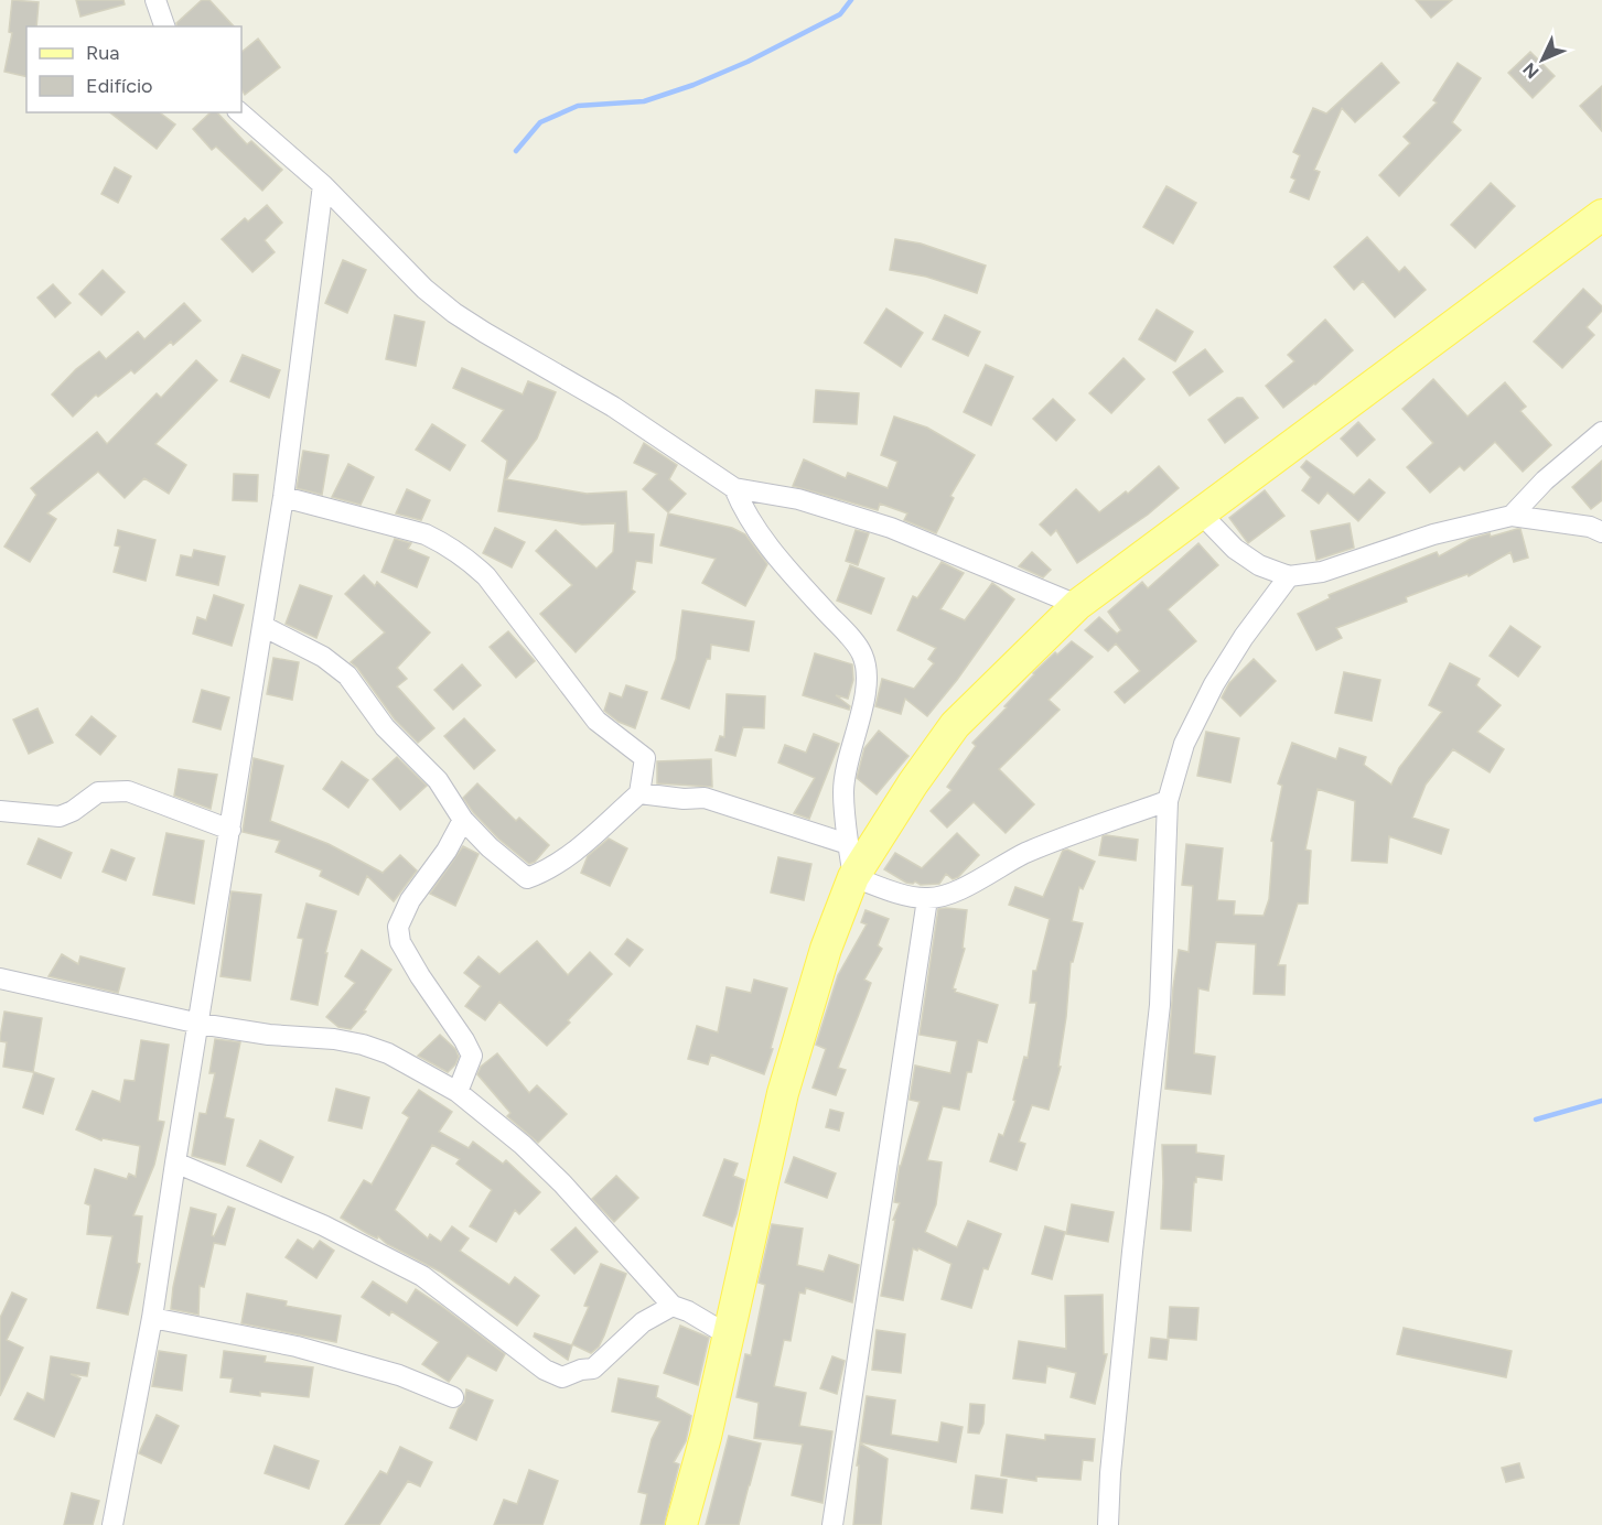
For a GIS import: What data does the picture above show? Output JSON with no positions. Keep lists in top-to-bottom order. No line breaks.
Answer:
{"legend":["Rua","Edifício"],"north":"bottom left"}
